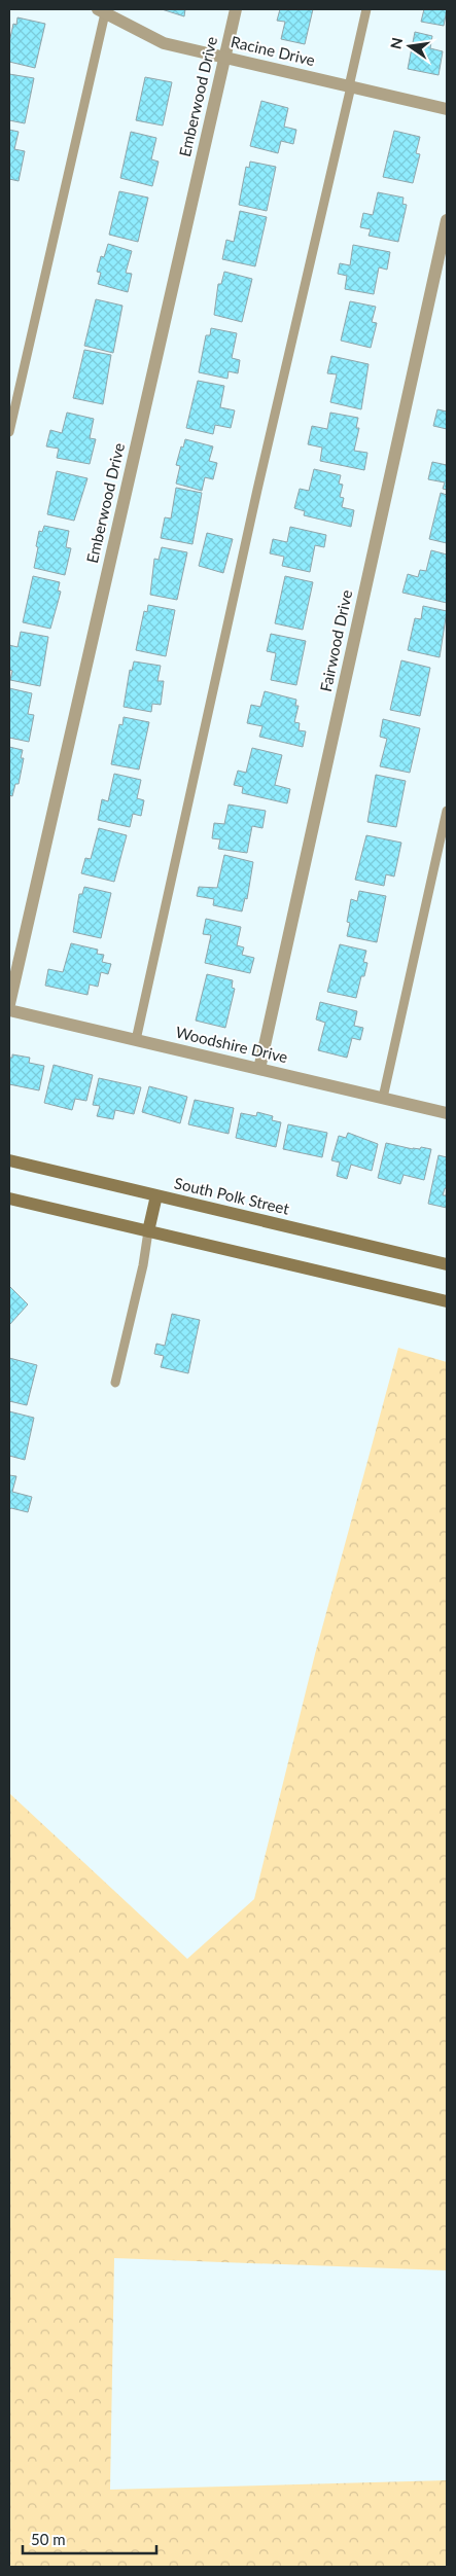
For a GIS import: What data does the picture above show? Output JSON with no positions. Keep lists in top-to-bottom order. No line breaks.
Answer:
{"streets":{"main road":["South Polk Street"],"street":["Racine Drive","Emberwood Drive","Fairwood Drive","Woodshire Drive"]},"crossings":[["Racine Drive","Emberwood Drive"],["Fairwood Drive","Woodshire Drive"]],"scale_bar":"50 m","north":"left"}
